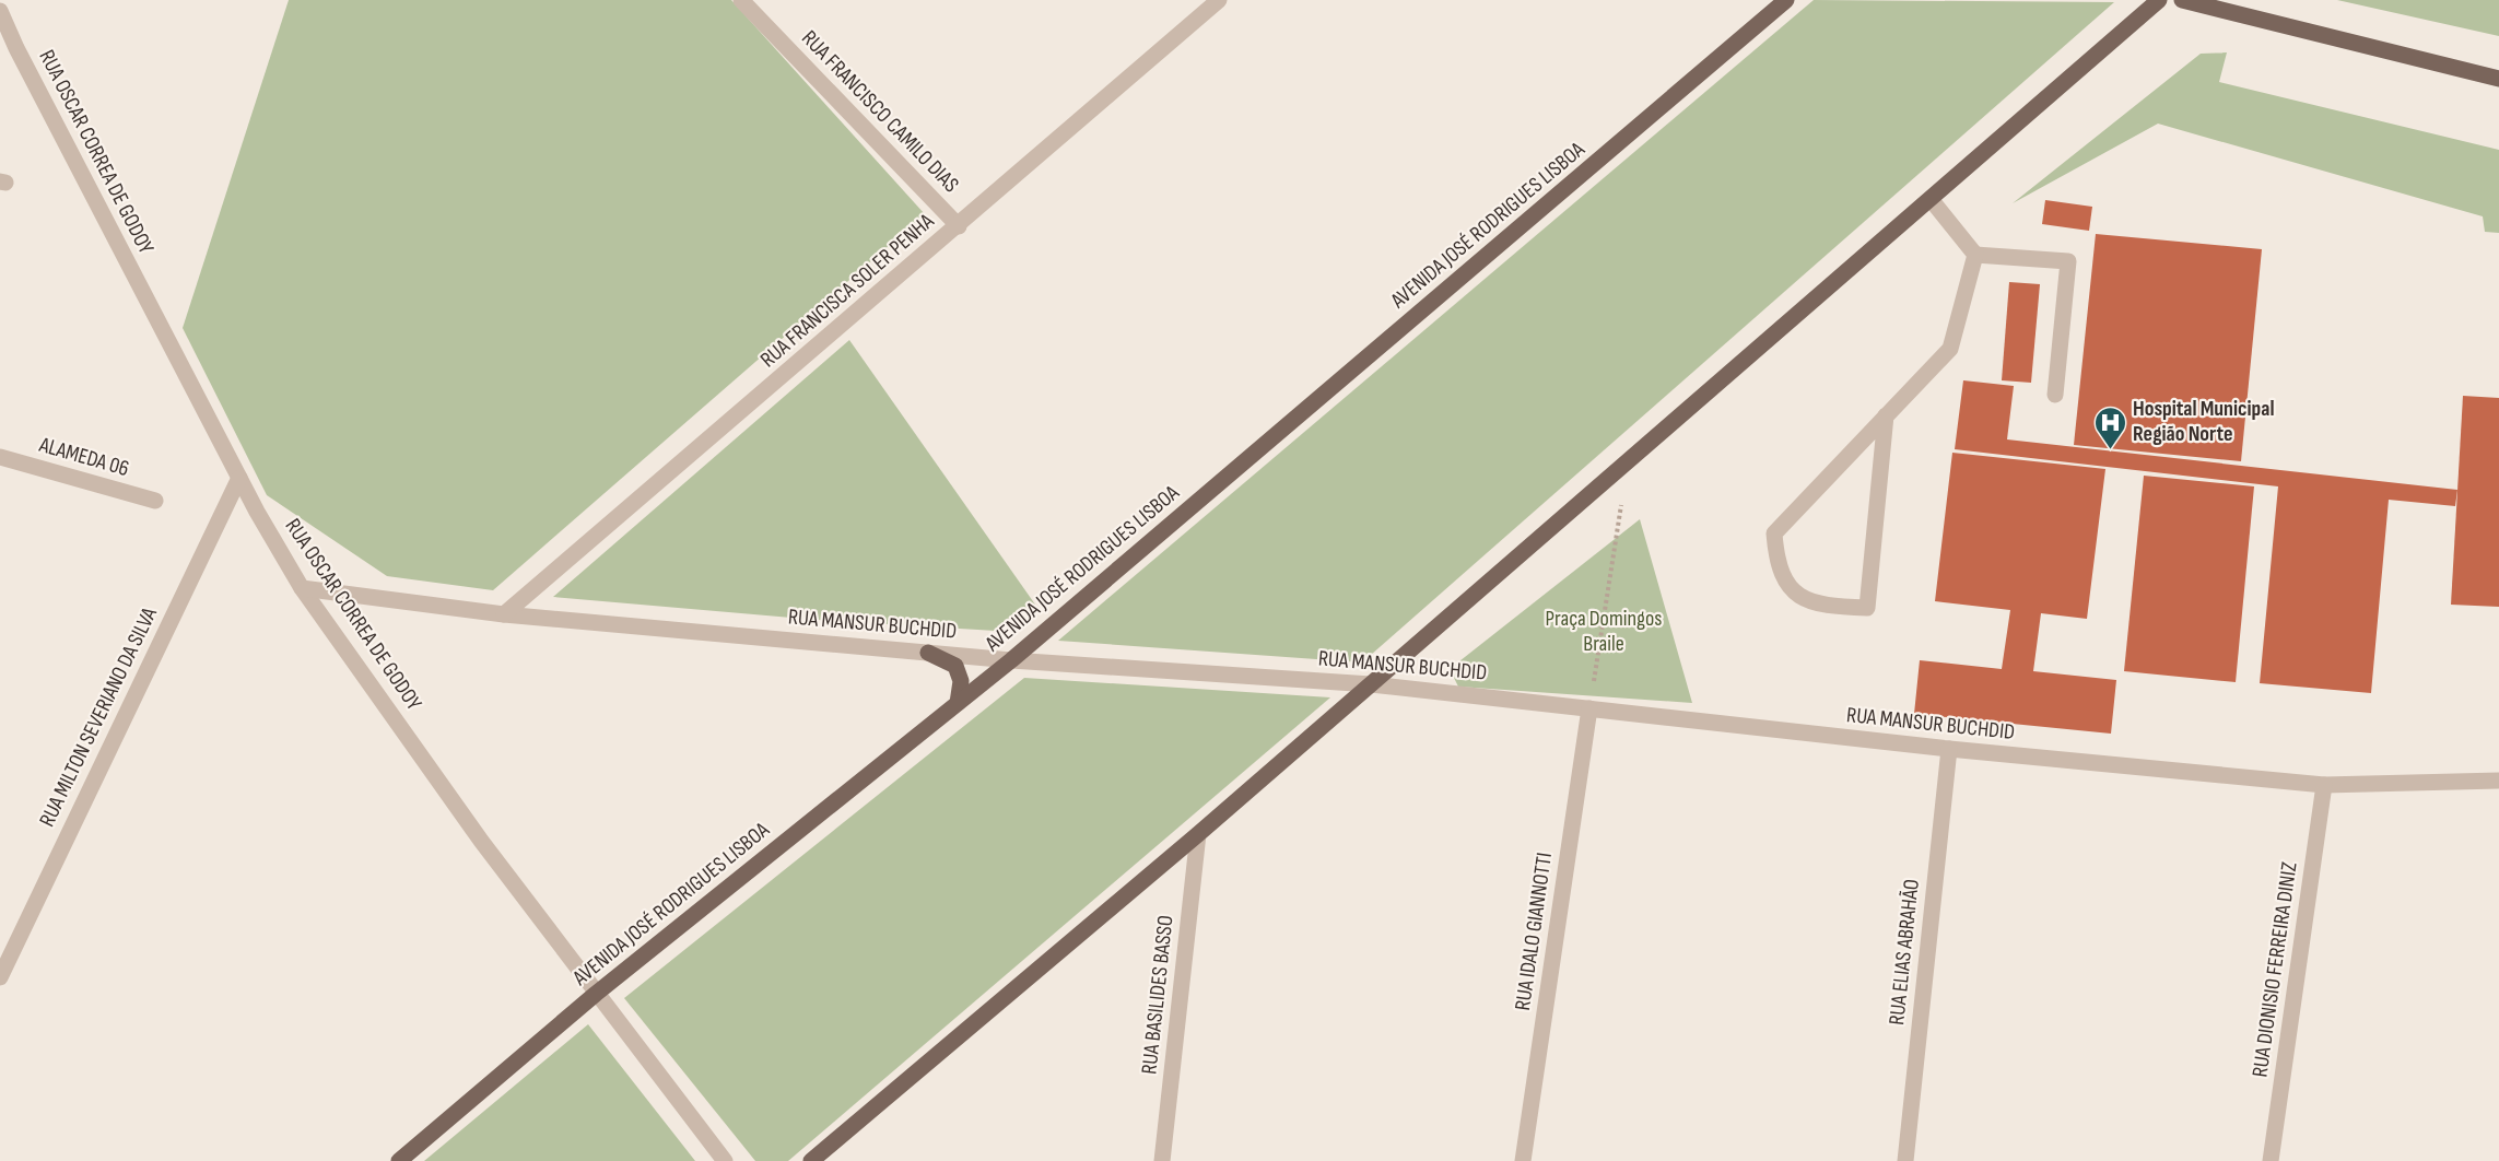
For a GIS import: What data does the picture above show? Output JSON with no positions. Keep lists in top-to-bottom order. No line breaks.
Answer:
{"streets":{"main road":["AVENIDA JOSÉ RODRIGUES LISBOA"],"street":["RUA FRANCISCO CAMILO DIAS","RUA OSCAR CORREA DE GODOY","RUA FRANCISCA SOLER PENHA","ALAMEDA 06","RUA MANSUR BUCHDID","RUA MILTON SEVERIANO DA SILVA","RUA IDALO GIANNOTTI","RUA ELIAS ABRAHÃO","RUA DIONISIO FERREIRA DINIZ","RUA BASILIDES BASSO"]},"crossings":[["RUA FRANCISCO CAMILO DIAS","RUA FRANCISCA SOLER PENHA"],["RUA OSCAR CORREA DE GODOY","AVENIDA JOSÉ RODRIGUES LISBOA"],["RUA OSCAR CORREA DE GODOY","RUA MANSUR BUCHDID"],["RUA OSCAR CORREA DE GODOY","RUA MILTON SEVERIANO DA SILVA"],["AVENIDA JOSÉ RODRIGUES LISBOA","RUA MANSUR BUCHDID"],["RUA FRANCISCA SOLER PENHA","RUA MANSUR BUCHDID"],["RUA MANSUR BUCHDID","RUA IDALO GIANNOTTI"],["RUA MANSUR BUCHDID","RUA ELIAS ABRAHÃO"],["RUA MANSUR BUCHDID","RUA DIONISIO FERREIRA DINIZ"]],"parks":["Praça Domingos Braile"],"places":{"hospital":["Hospital Municipal Região Norte"]}}
